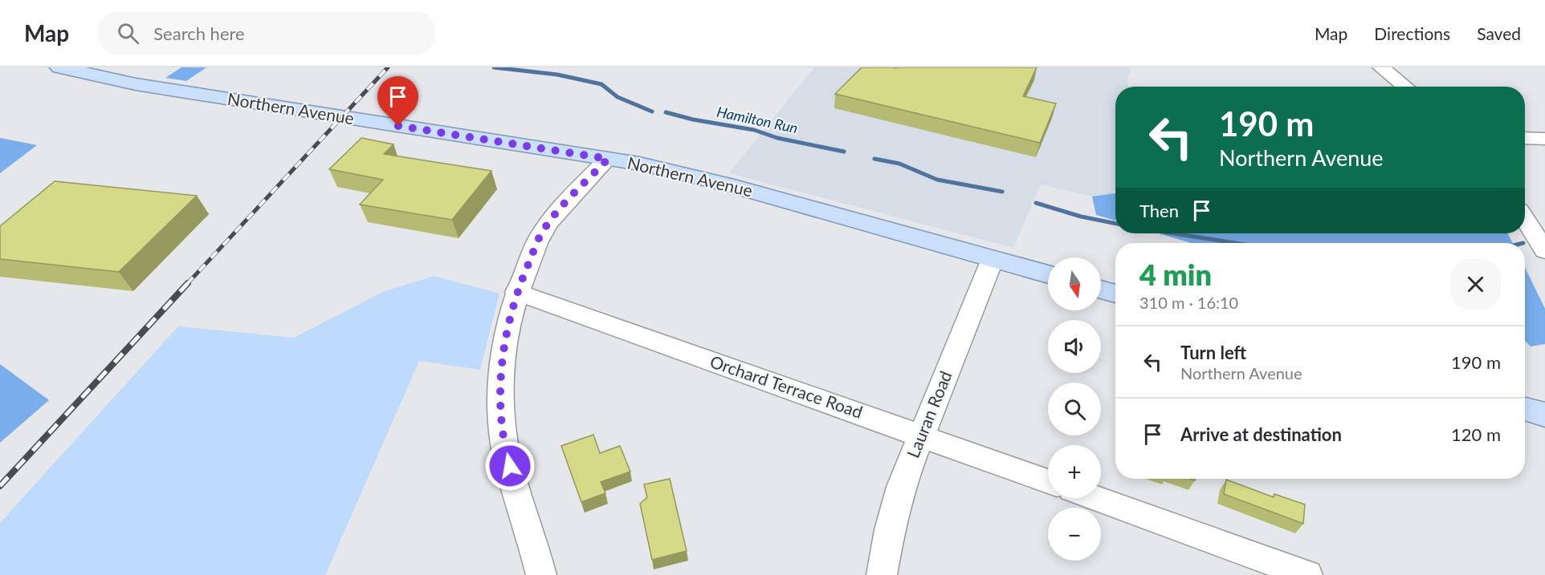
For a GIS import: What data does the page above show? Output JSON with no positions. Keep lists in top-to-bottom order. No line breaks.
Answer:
{"streets":{"main road":["Northern Avenue"],"street":["Orchard Terrace Road","Lauran Road"]},"crossings":[["Northern Avenue","Lauran Road"],["Orchard Terrace Road","Lauran Road"]],"water":["Hamilton Run"],"north":"bottom","page":{"header":"Map","search":"Search here","nav":["Map","Directions","Saved"],"turn":["190 m","Northern Avenue"],"then":"Then","heading":["4 min","310 m · 16:10"],"map_buttons":["+","−"],"list":[{"name":"Turn left","note":"Northern Avenue","value":"190 m"},{"name":"Arrive at destination","value":"120 m"}]}}
